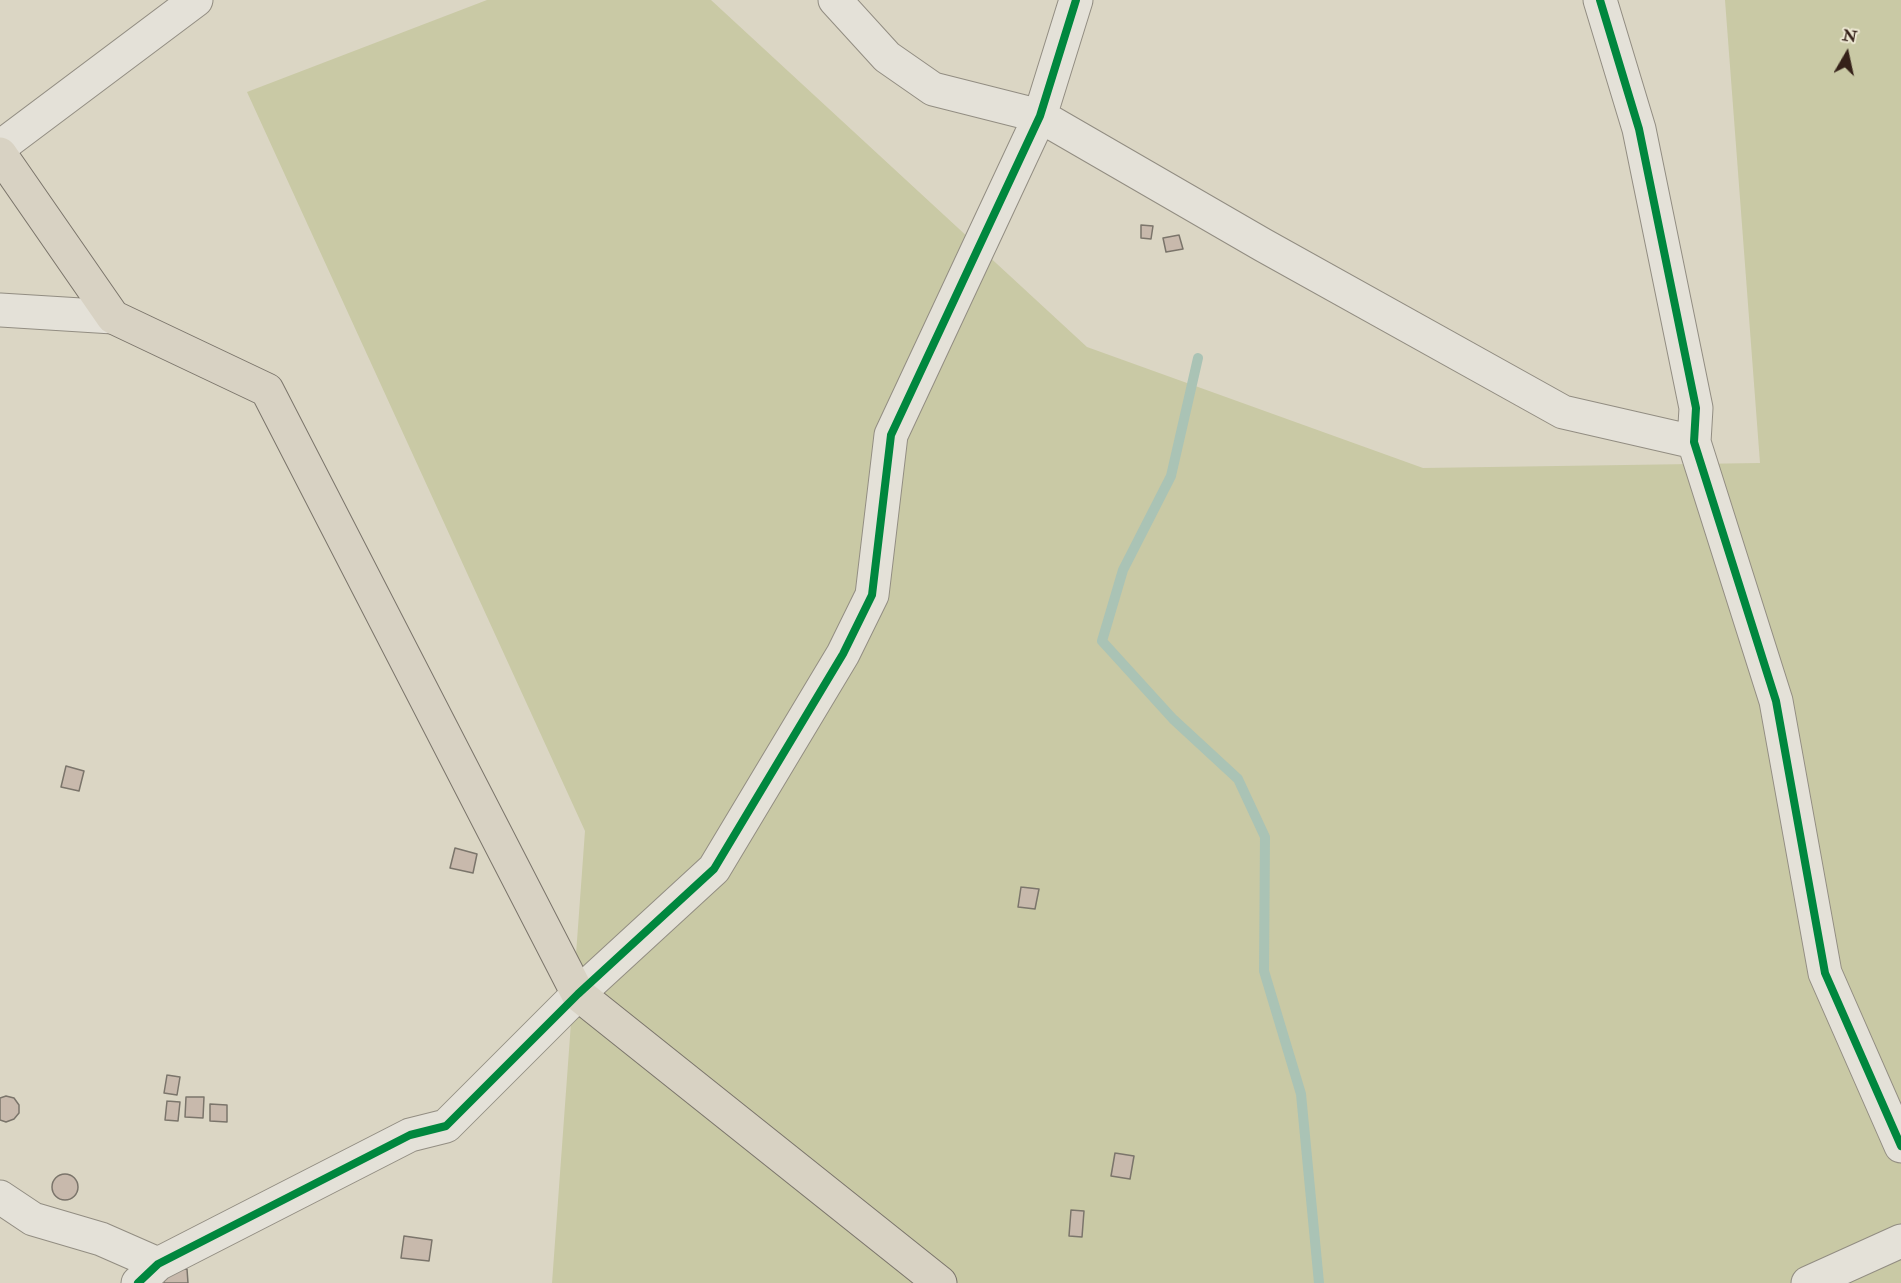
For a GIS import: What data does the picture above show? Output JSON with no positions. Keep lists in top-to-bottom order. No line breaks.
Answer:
{"north":"top"}
